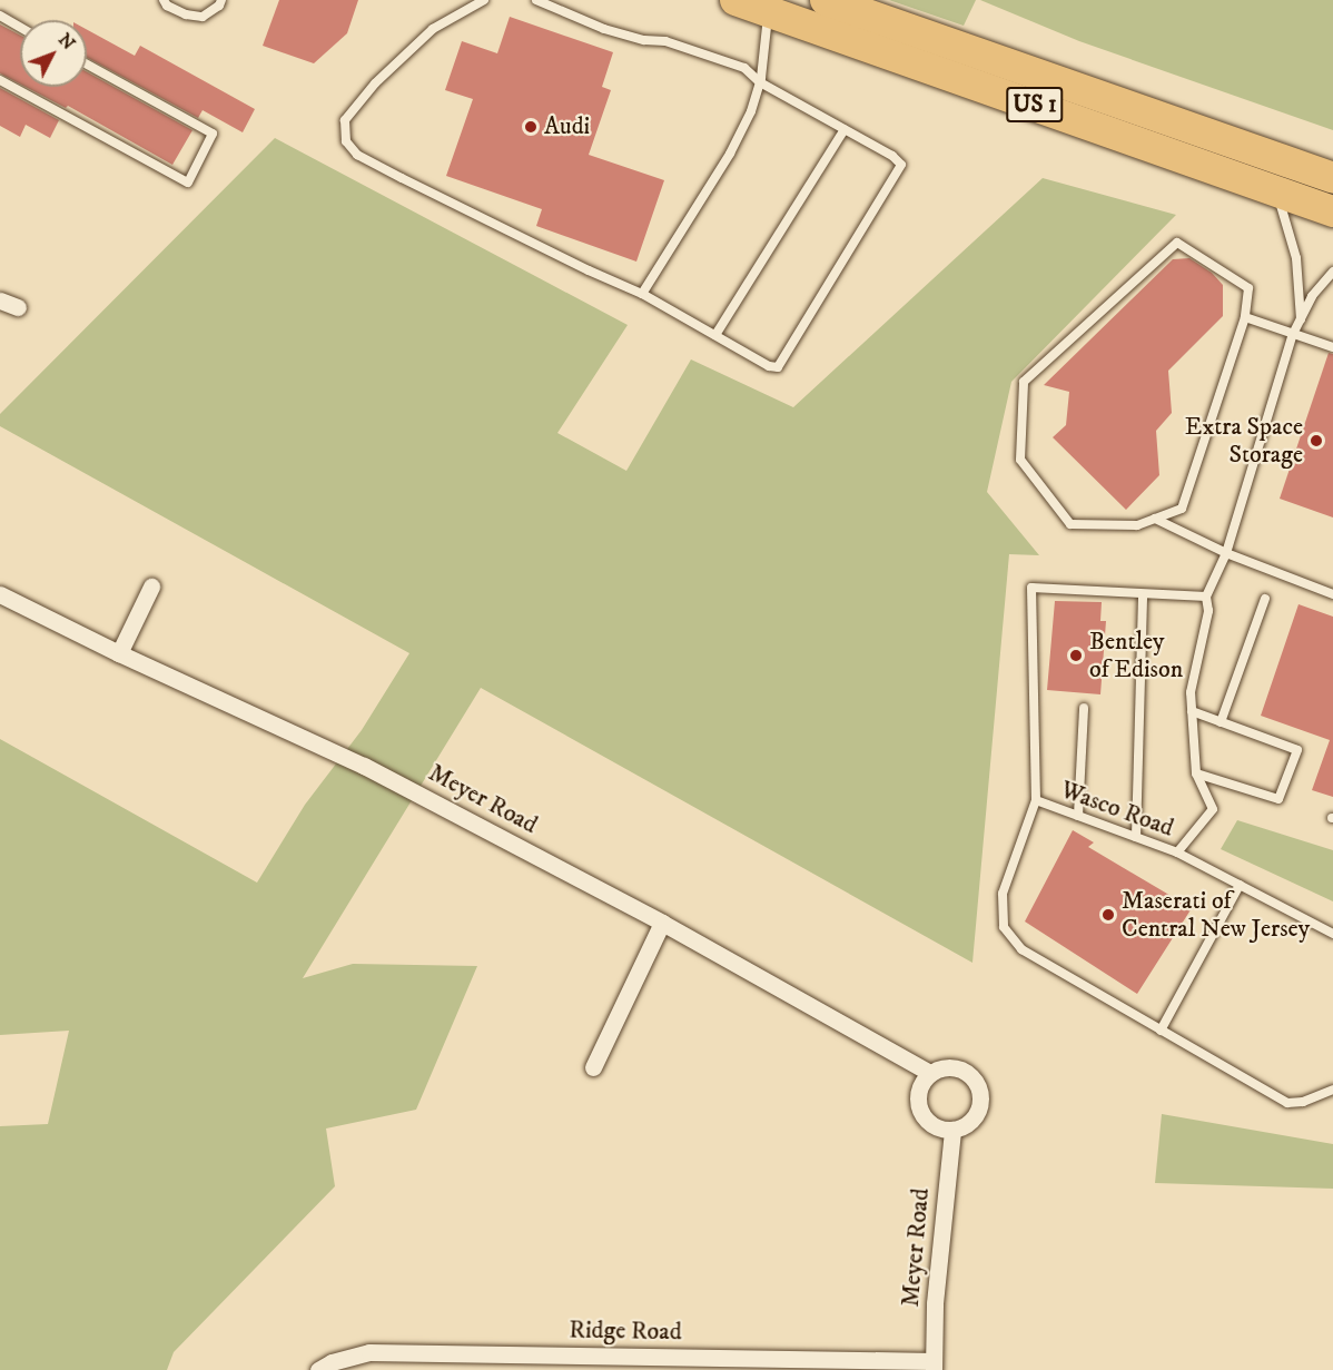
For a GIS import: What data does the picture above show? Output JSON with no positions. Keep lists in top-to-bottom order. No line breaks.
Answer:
{"streets":{"highway":["US 1"],"street":["Meyer Road","Ridge Road"],"lane":["Wasco Road"]},"crossings":[["Meyer Road","Ridge Road"]],"places":["Audi","Extra Space Storage","Bentley of Edison","Maserati of Central New Jersey"],"north":"top right"}
